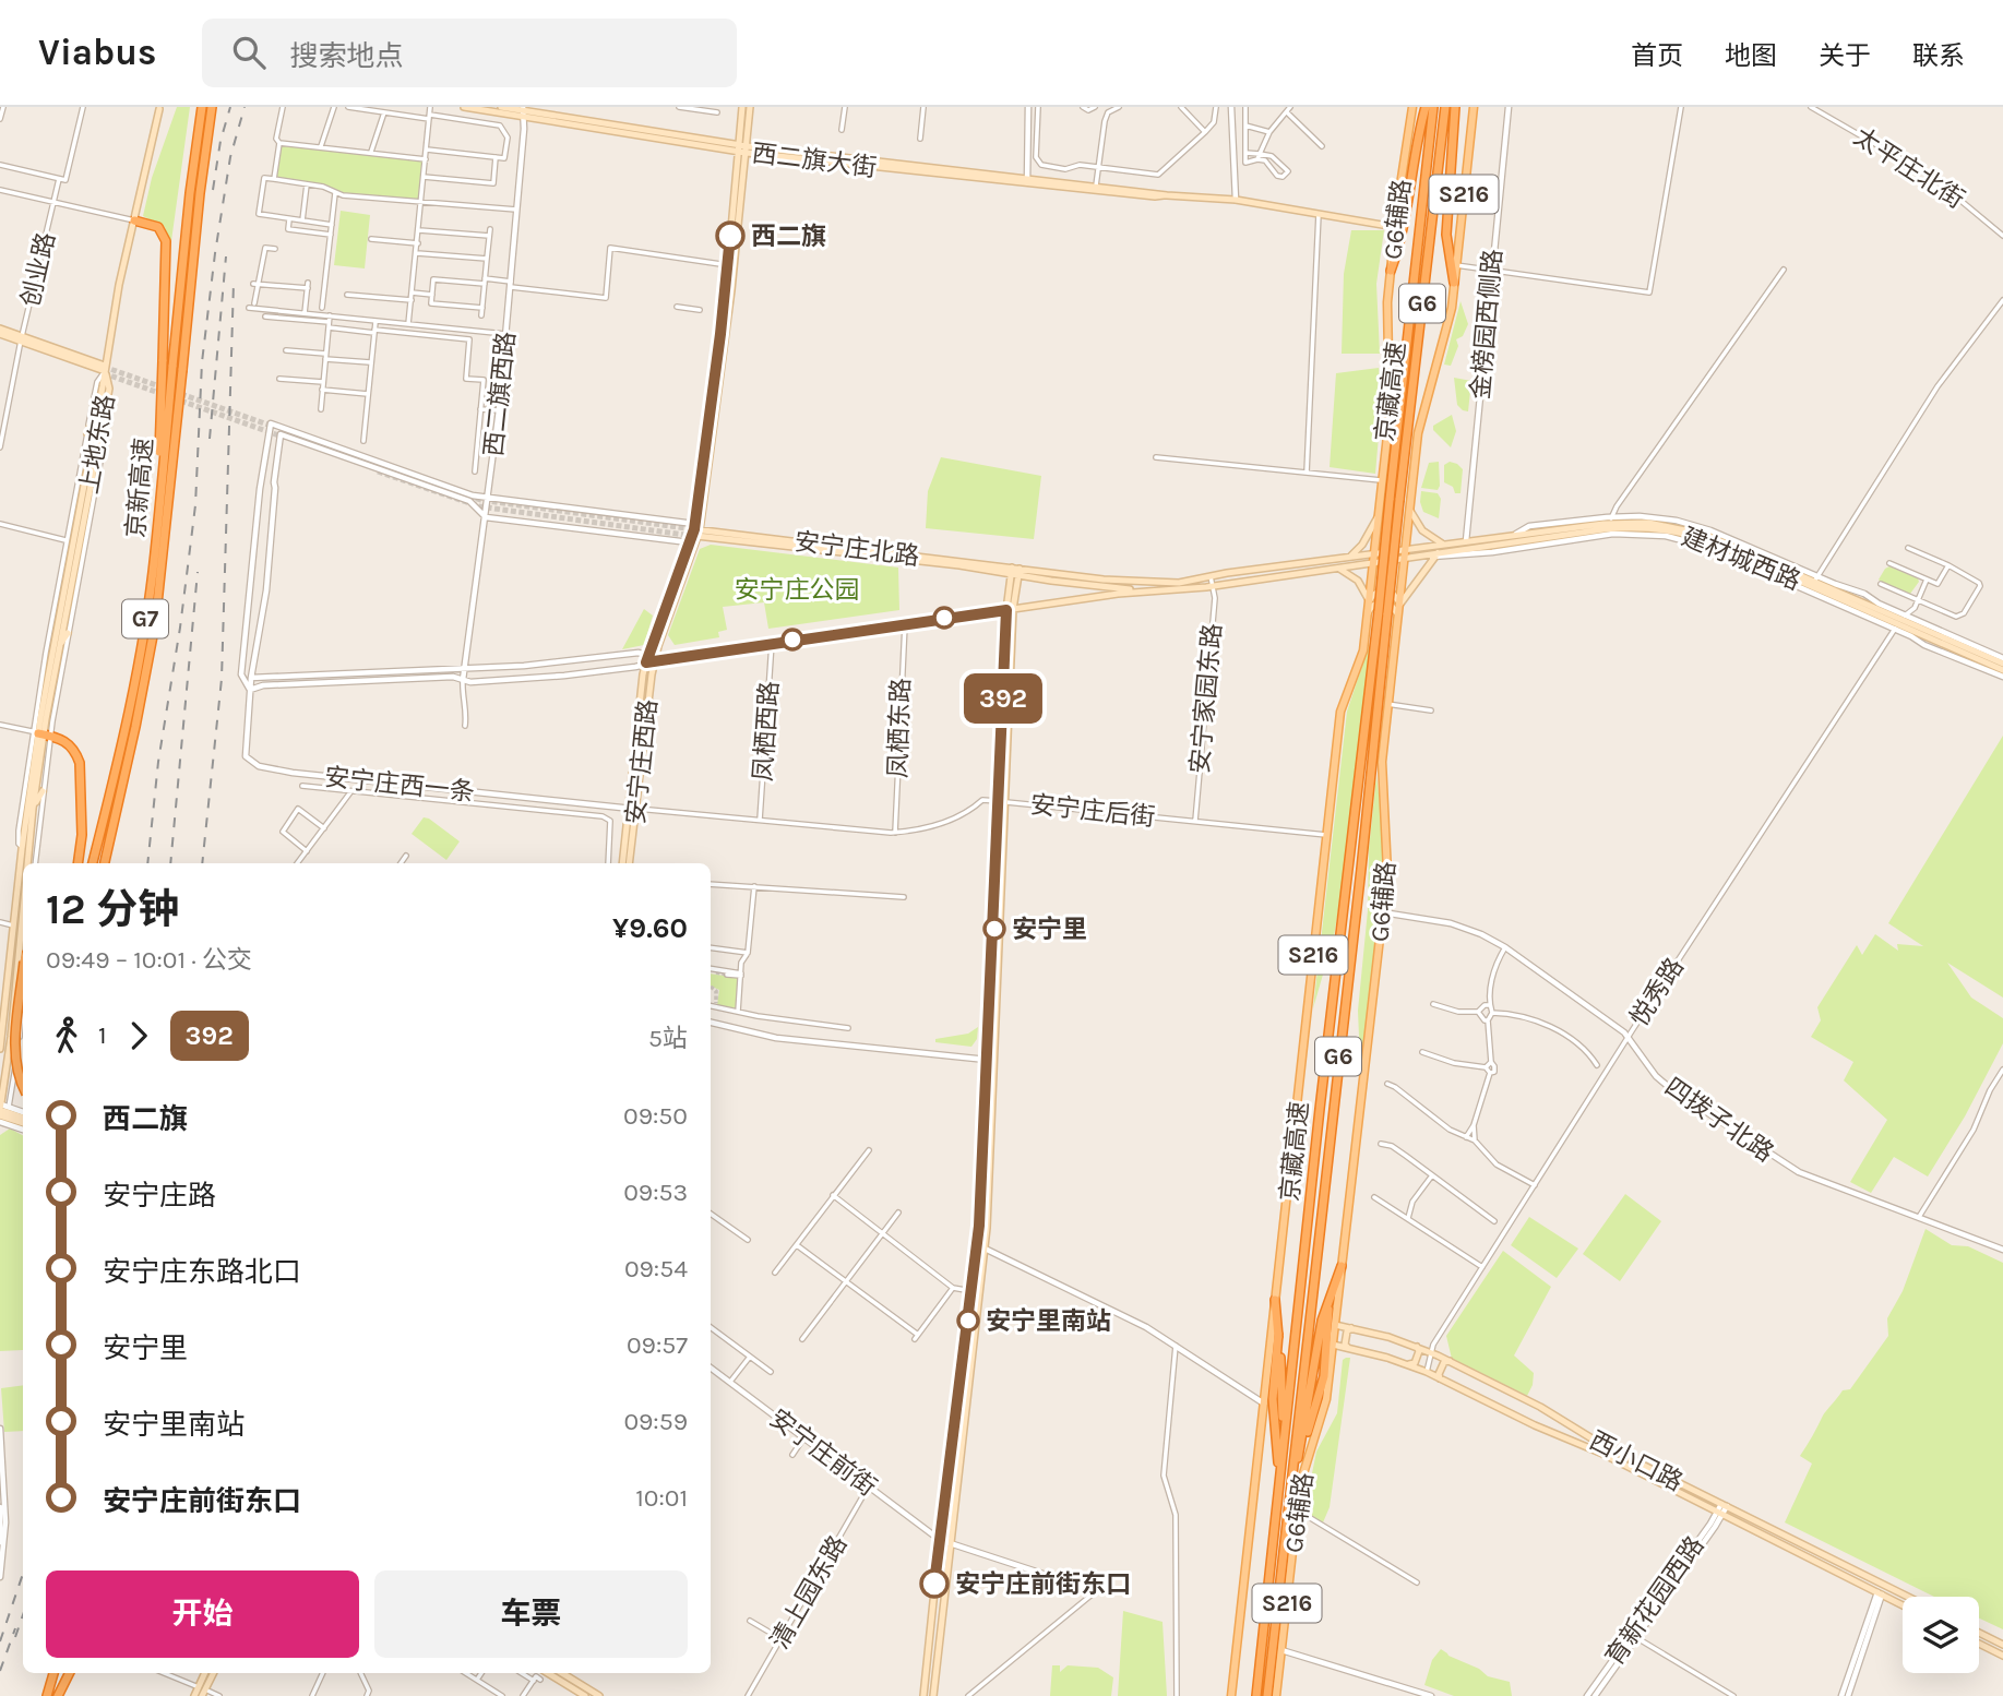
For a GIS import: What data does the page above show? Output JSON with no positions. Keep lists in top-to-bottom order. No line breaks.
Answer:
{"streets":{"highway":["G6","京藏高速","京新高速","G7"],"main road":["西二旗大街","S216","G6辅路","上地东路","安宁庄北路","建材城西路","安宁庄西路","西小口路"],"street":["太平庄北街","创业路","金榜园西侧路","西二旗西路","安宁家园东路","凤栖东路","凤栖西路","安宁庄西一条","安宁庄后街","悦秀路","四拨子北路","安宁庄前街","清上园东路","育新花园西路"]},"crossings":[["西二旗大街","G6辅路"],["西二旗大街","西二旗西路"],["G6辅路","建材城西路"],["G6辅路","安宁庄后街"],["G6辅路","四拨子北路"],["G6辅路","西小口路"],["金榜园西侧路","建材城西路"],["安宁庄北路","安宁庄西路"],["建材城西路","悦秀路"],["安宁家园东路","安宁庄后街"],["凤栖东路","安宁庄后街"],["凤栖西路","安宁庄后街"],["安宁庄西路","安宁庄西一条"],["安宁庄西路","安宁庄后街"],["安宁庄西一条","安宁庄后街"],["悦秀路","四拨子北路"],["悦秀路","西小口路"],["安宁庄前街","清上园东路"],["西小口路","育新花园西路"]],"parks":["安宁庄公园"],"places":["西二旗","安宁里","安宁里南站","安宁庄前街东口"],"lines":["bus line 392"],"page":{"header":"Viabus","search":"搜索地点","nav":["首页","地图","关于","联系"],"on_map":"392","heading":["12 分钟","09:49 – 10:01 · 公交","¥9.60"],"legs":["1","392","5站"],"list":[{"name":"西二旗","value":"09:50"},{"name":"安宁庄路","value":"09:53"},{"name":"安宁庄东路北口","value":"09:54"},{"name":"安宁里","value":"09:57"},{"name":"安宁里南站","value":"09:59"},{"name":"安宁庄前街东口","value":"10:01"}],"buttons":["开始","车票"]}}
